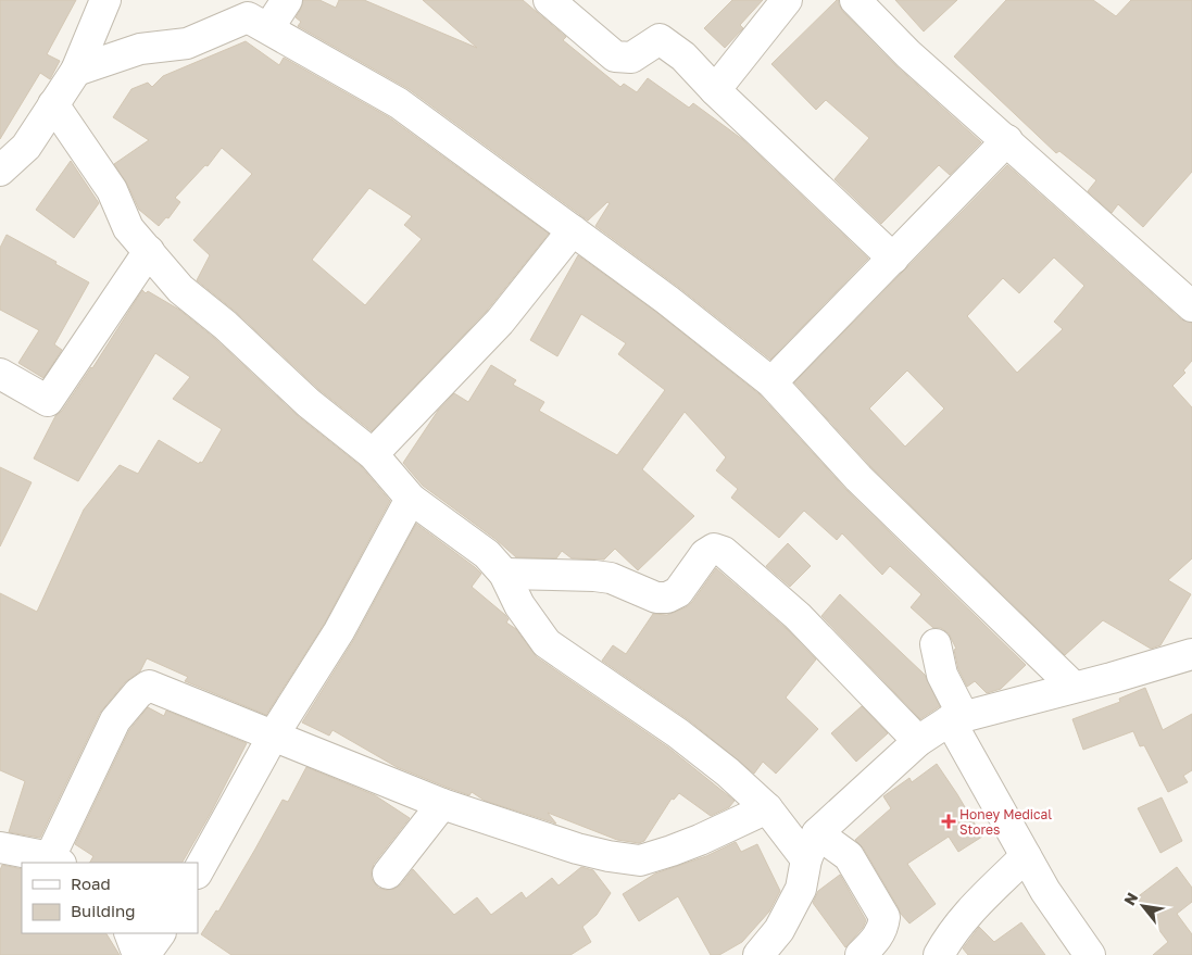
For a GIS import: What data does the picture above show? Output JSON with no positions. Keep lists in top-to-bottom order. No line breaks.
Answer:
{"places":{"health":["Honey Medical Stores"]},"legend":["Road","Building"],"north":"top left"}
